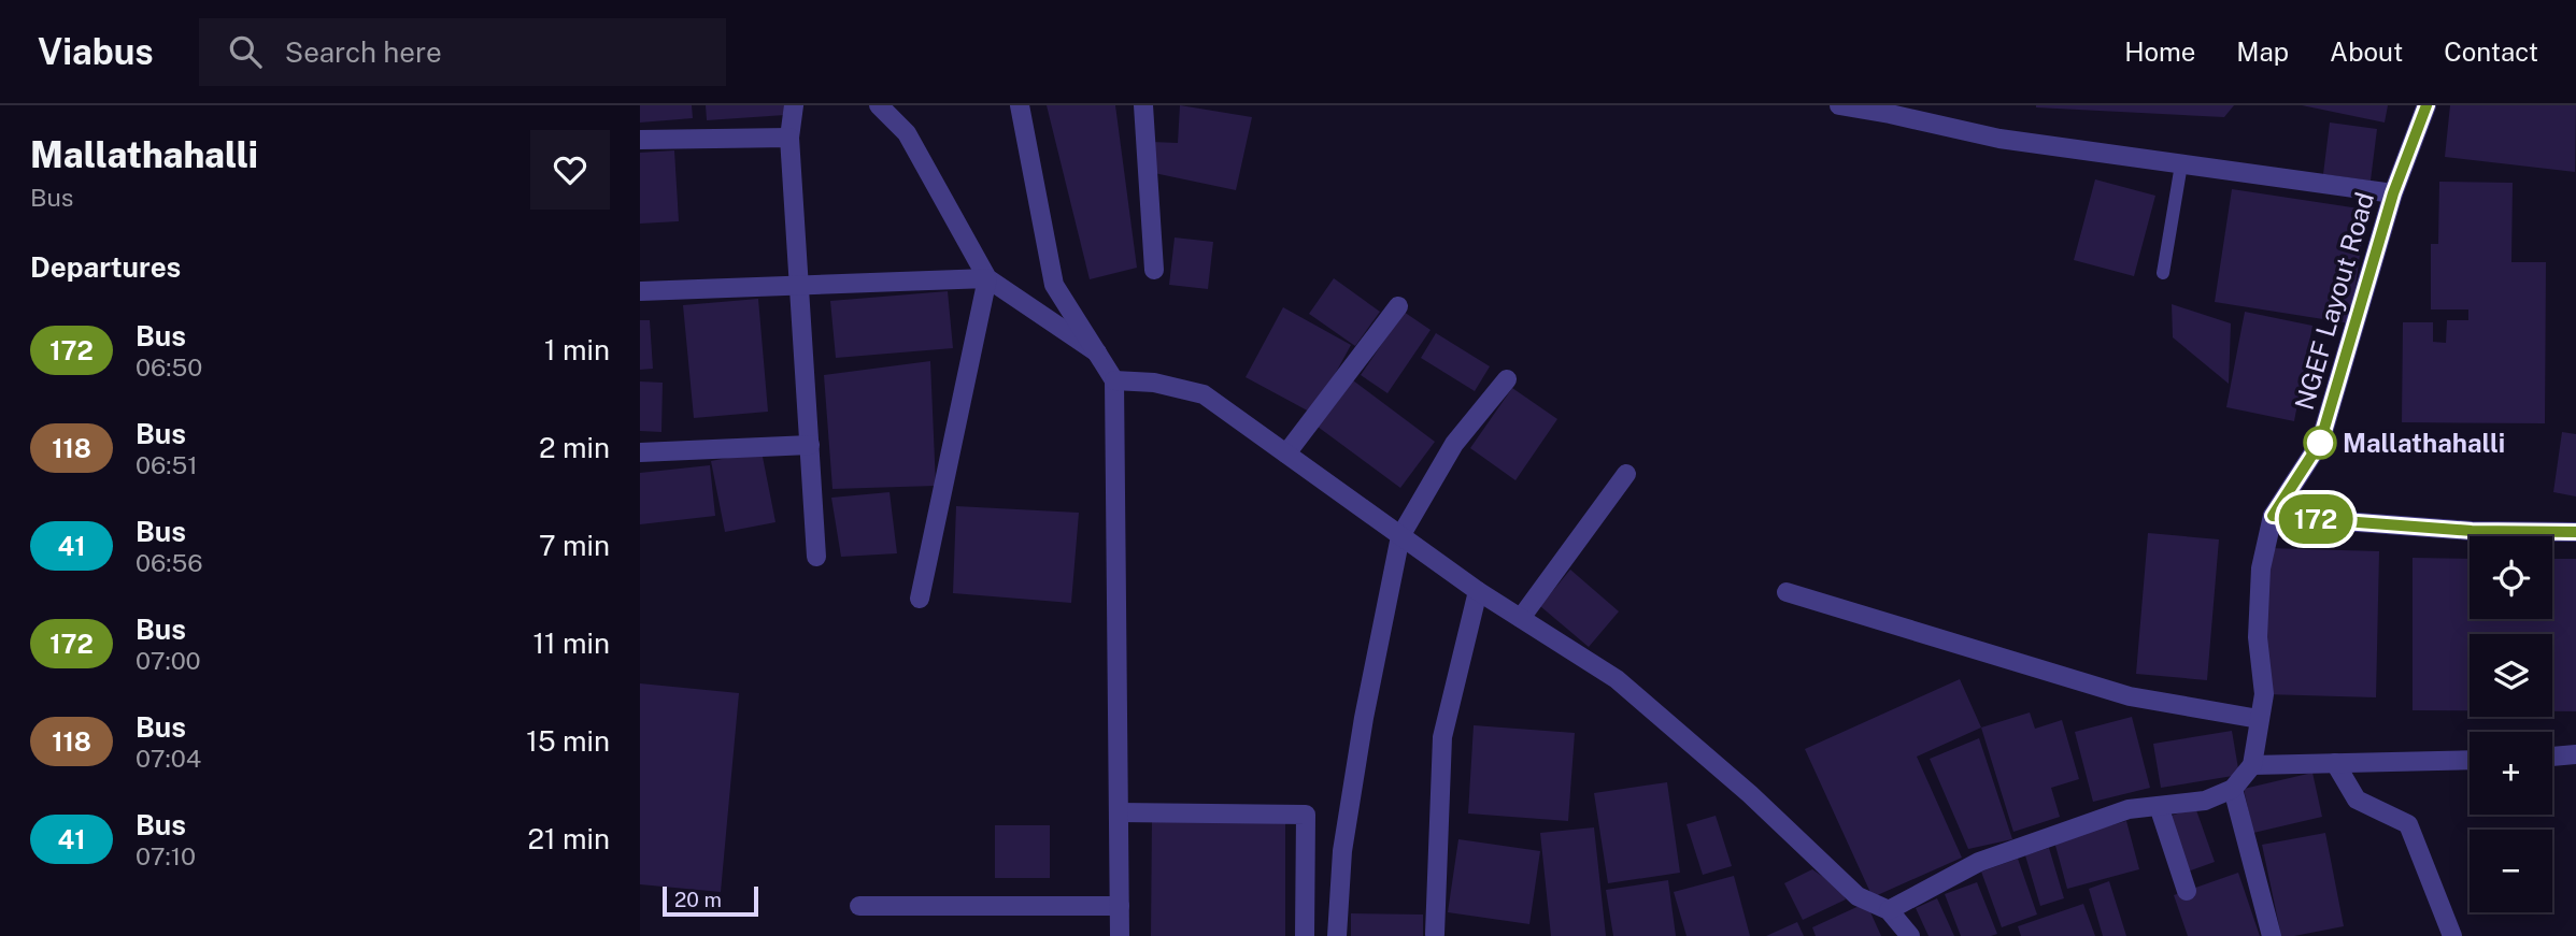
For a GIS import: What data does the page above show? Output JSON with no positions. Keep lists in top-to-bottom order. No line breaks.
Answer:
{"streets":{"street":["NGEF Layout Road"]},"places":["Mallathahalli"],"lines":["bus line 172"],"scale_bar":"20 m","page":{"header":"Viabus","search":"Search here","nav":["Home","Map","About","Contact"],"heading":[["Mallathahalli","Bus"],"Departures"],"on_map":"172","list":[{"mark":"172","name":"Bus","note":"06:50","value":"1 min"},{"mark":"118","name":"Bus","note":"06:51","value":"2 min"},{"mark":"41","name":"Bus","note":"06:56","value":"7 min"},{"mark":"172","name":"Bus","note":"07:00","value":"11 min"},{"mark":"118","name":"Bus","note":"07:04","value":"15 min"},{"mark":"41","name":"Bus","note":"07:10","value":"21 min"}],"map_buttons":["+","−"],"scale":"20 m"}}
